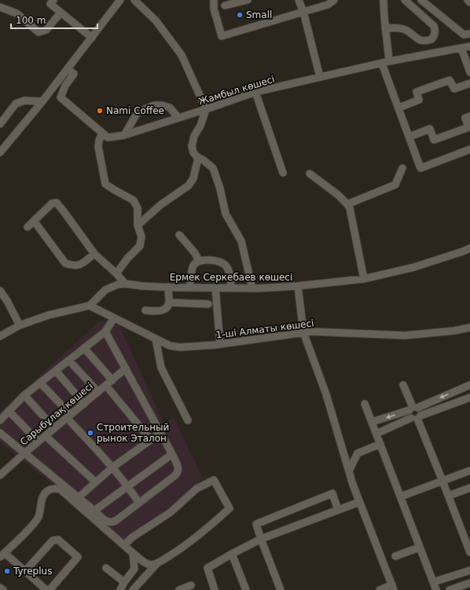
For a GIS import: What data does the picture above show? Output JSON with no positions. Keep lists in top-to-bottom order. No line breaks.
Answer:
{"streets":{"street":["Жамбыл көшесі","Ермек Серкебаев көшесі","1-ші Алматы көшесі","Сарыбұлақ көшесі"]},"crossings":[["Ермек Серкебаев көшесі","1-ші Алматы көшесі"]],"places":["Small","Nami Coffee","Строительный рынок Эталон","Tyreplus"],"scale_bar":"100 m"}
